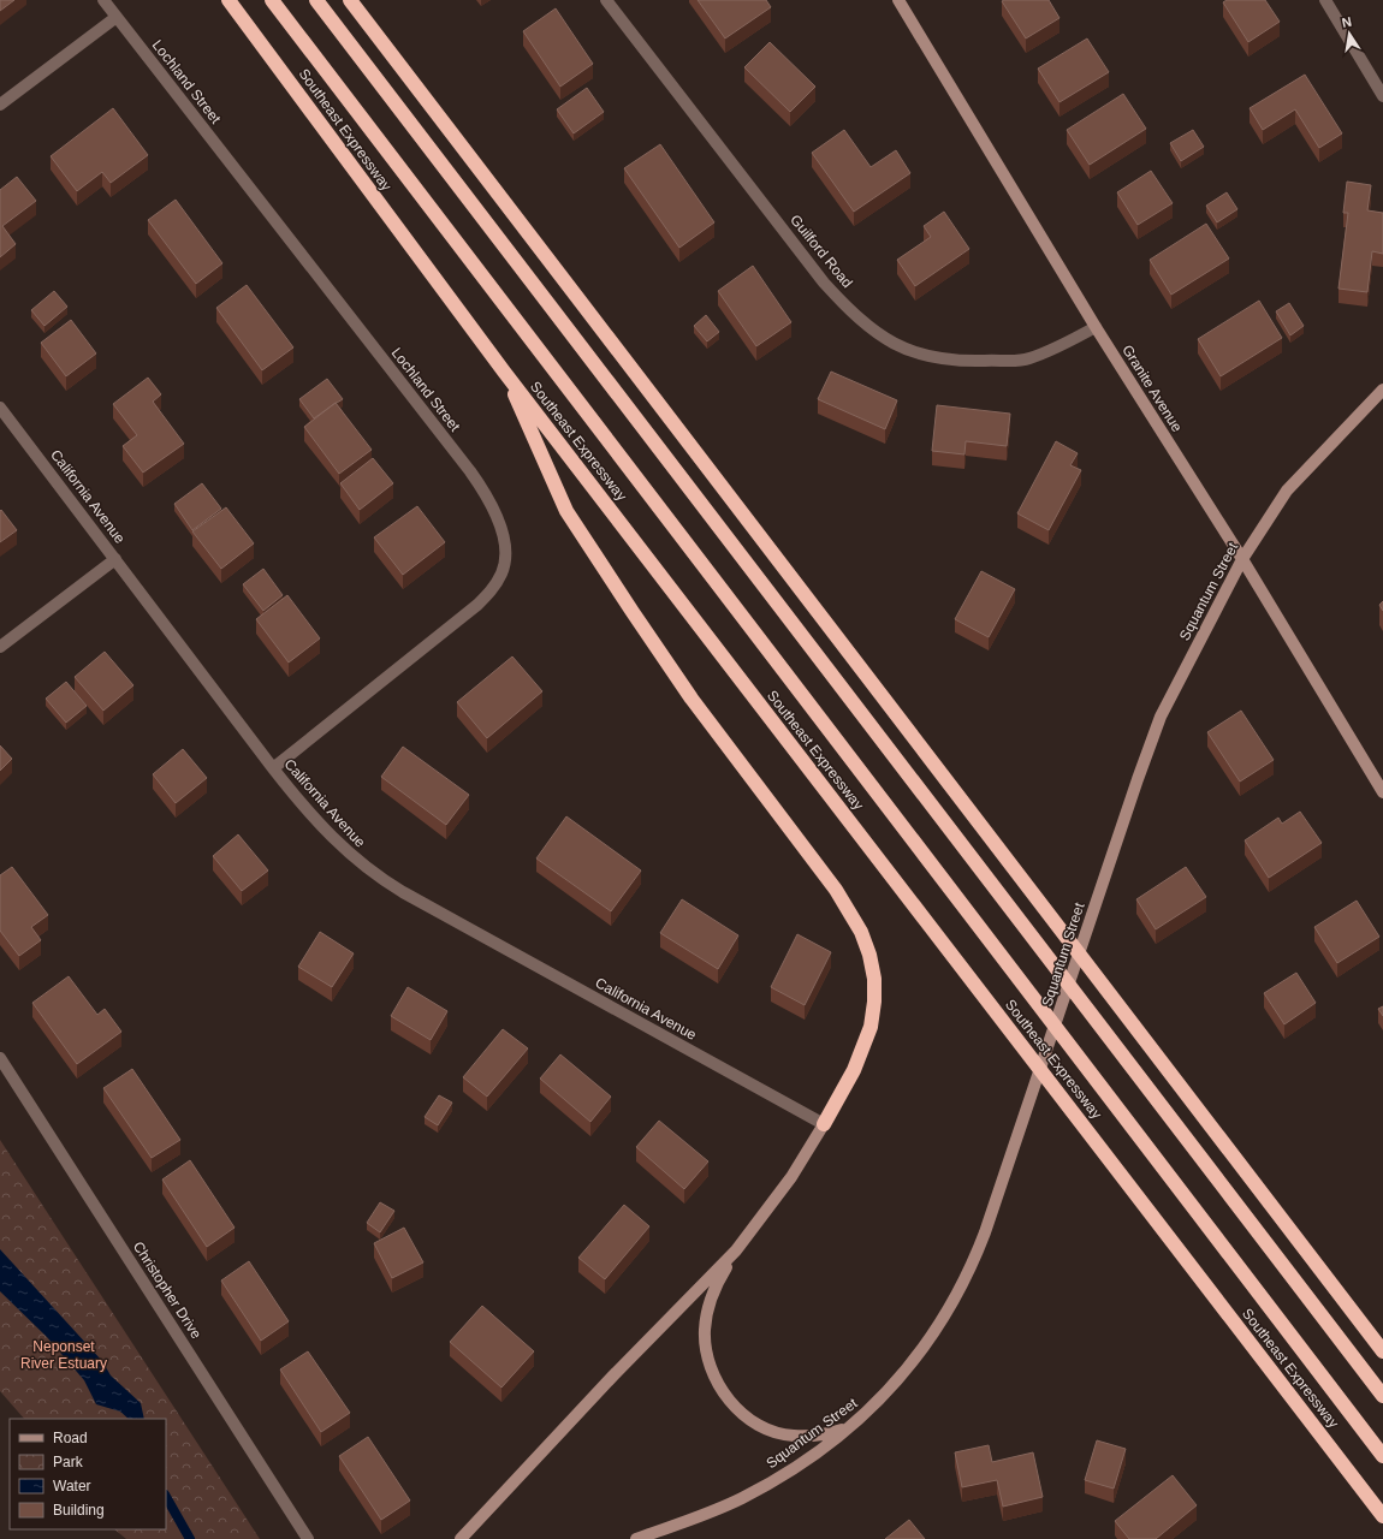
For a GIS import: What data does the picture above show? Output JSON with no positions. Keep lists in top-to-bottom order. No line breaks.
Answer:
{"streets":{"highway":["Southeast Expressway"],"main road":["Granite Avenue","Squantum Street"],"street":["Lochland Street","Guilford Road","California Avenue","Christopher Drive"]},"crossings":[["Lochland Street","California Avenue"],["Guilford Road","Granite Avenue"],["Granite Avenue","Squantum Street"]],"parks":["Neponset River Estuary"],"legend":["Road","Park","Water","Building"],"north":"top"}
